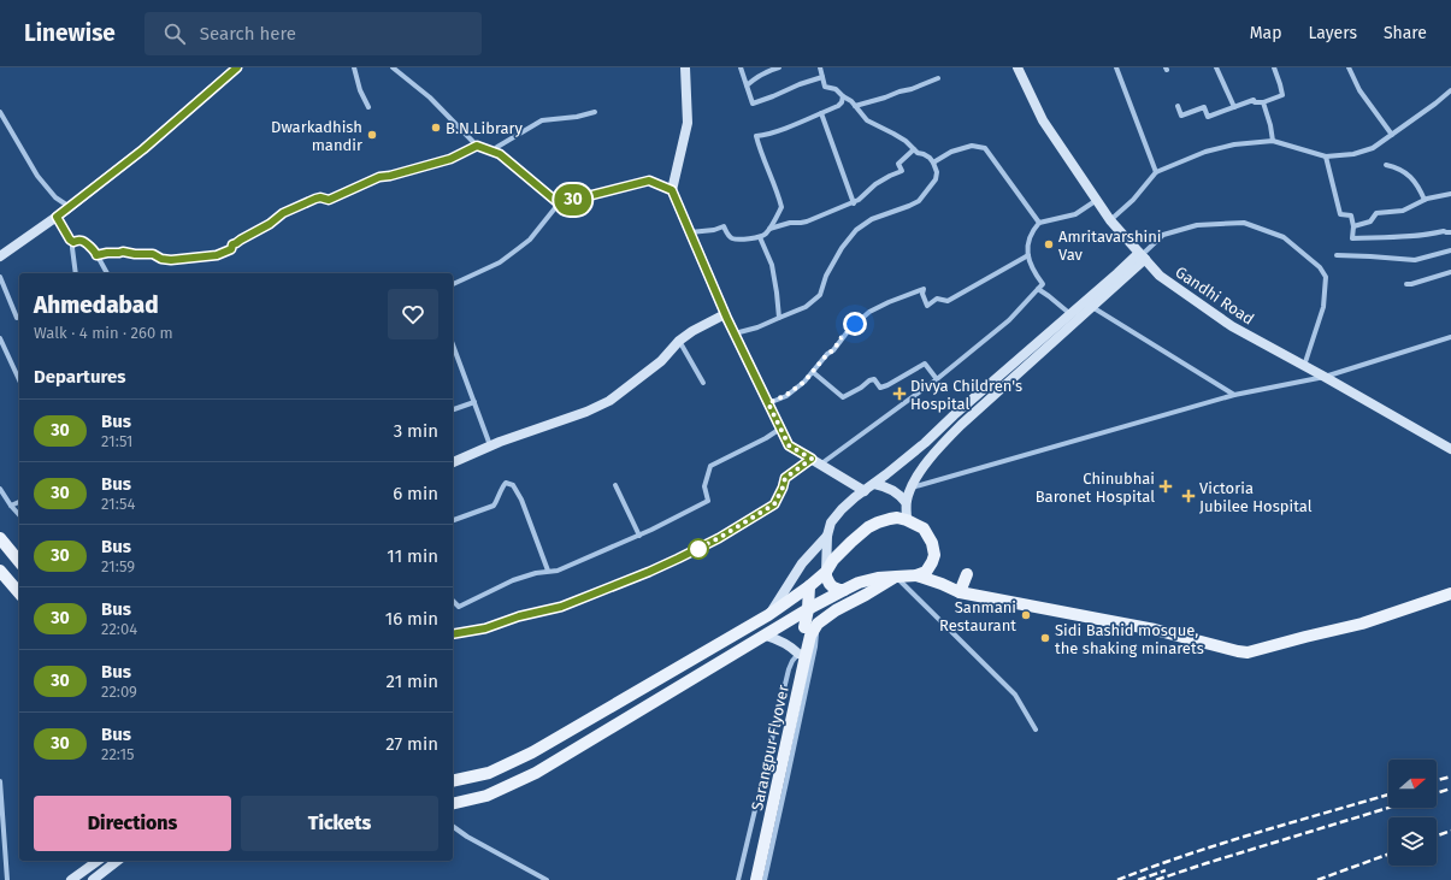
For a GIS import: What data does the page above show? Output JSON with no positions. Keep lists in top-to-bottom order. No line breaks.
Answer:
{"streets":{"main road":["Gandhi Road","Sarangpur Flyover"]},"places":{"other":["B.N.Library","Dwarkadhish mandir","Amritavarshini Vav","Sanmani Restaurant","Sidi Bashid mosque, the shaking minarets"],"health":["Divya Children's Hospital","Chinubhai Baronet Hospital","Victoria Jubilee Hospital"]},"lines":["bus line 30"],"north":"right","page":{"header":"Linewise","search":"Search here","nav":["Map","Layers","Share"],"on_map":"30","heading":[["Ahmedabad","Walk · 4 min · 260 m"],"Departures"],"list":[{"mark":"30","name":"Bus","note":"21:51","value":"3 min"},{"mark":"30","name":"Bus","note":"21:54","value":"6 min"},{"mark":"30","name":"Bus","note":"21:59","value":"11 min"},{"mark":"30","name":"Bus","note":"22:04","value":"16 min"},{"mark":"30","name":"Bus","note":"22:09","value":"21 min"},{"mark":"30","name":"Bus","note":"22:15","value":"27 min"}],"buttons":["Directions","Tickets"]}}
